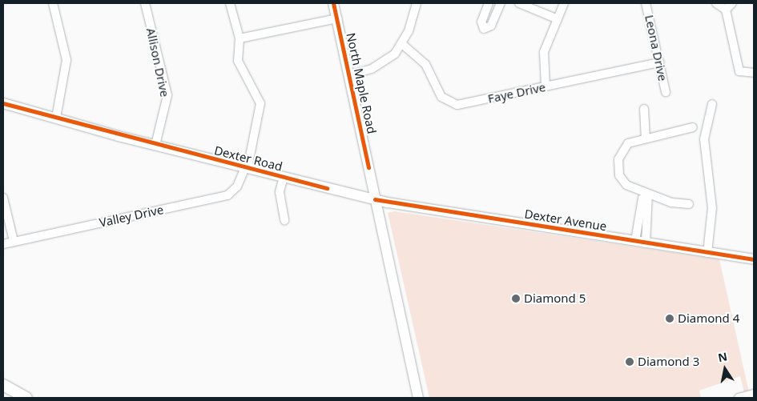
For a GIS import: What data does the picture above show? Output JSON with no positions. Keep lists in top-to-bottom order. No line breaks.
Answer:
{"streets":{"main road":["North Maple Road","Dexter Road","Dexter Avenue"],"street":["Leona Drive","Allison Drive","Faye Drive","Valley Drive"]},"crossings":[["Leona Drive","Faye Drive"],["Allison Drive","Dexter Road"],["North Maple Road","Dexter Road"],["North Maple Road","Dexter Avenue"],["Dexter Road","Valley Drive"],["Dexter Road","Dexter Avenue"]],"places":["Diamond 5","Diamond 4","Diamond 3"],"north":"top"}
